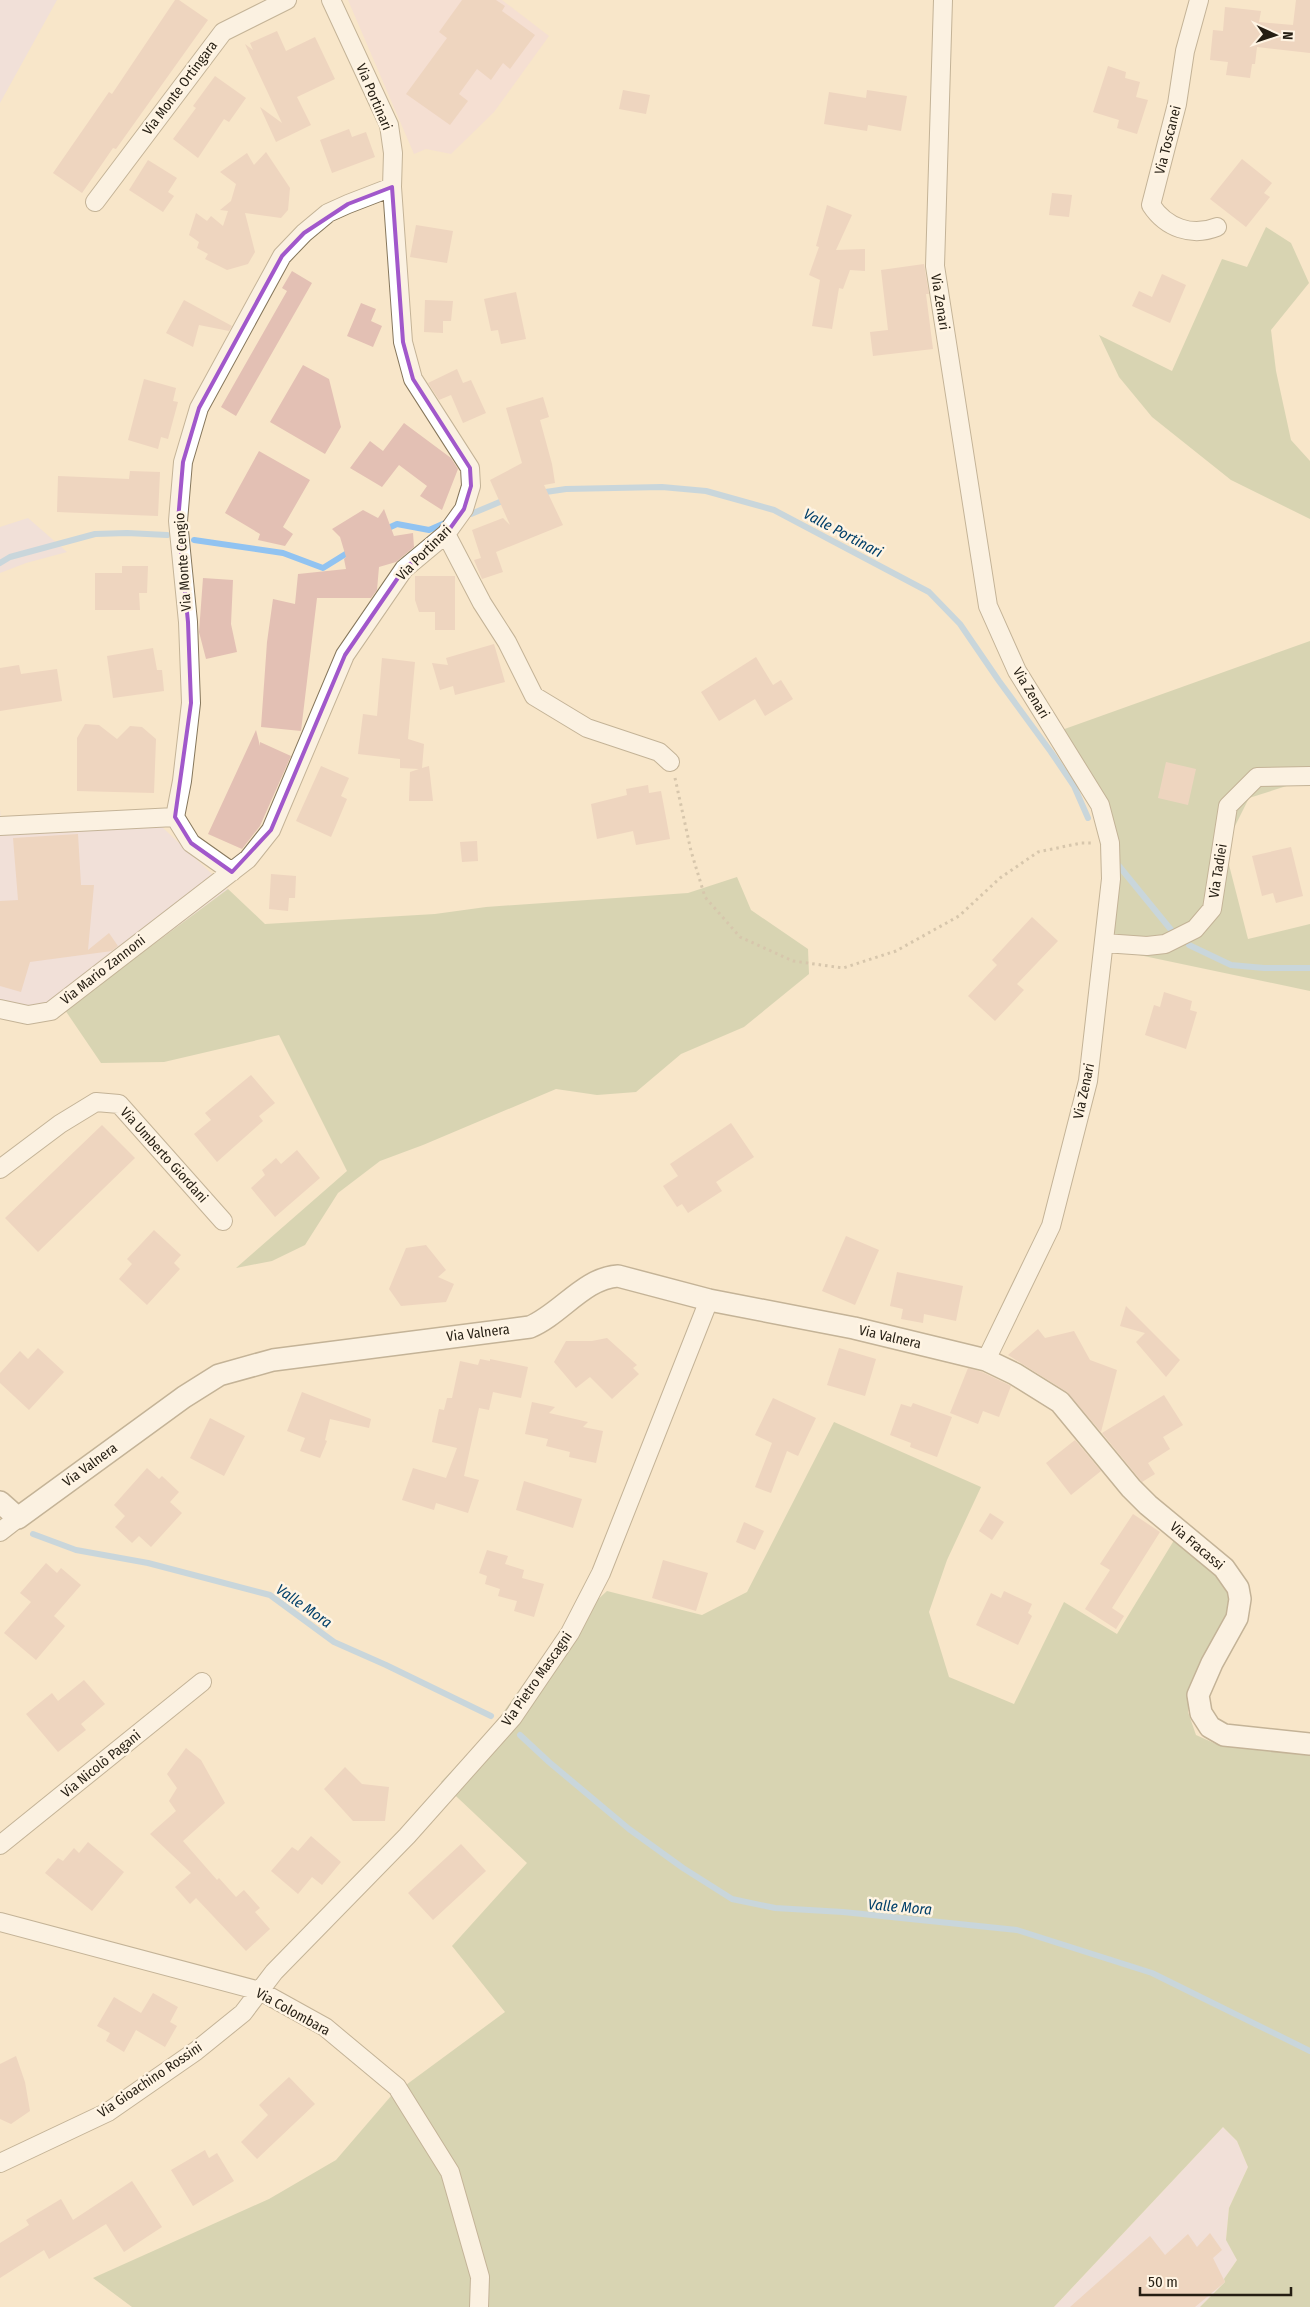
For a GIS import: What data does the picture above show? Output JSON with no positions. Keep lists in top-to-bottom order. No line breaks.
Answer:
{"streets":{"street":["Via Monte Ortingara","Via Portinari","Via Toscanei","Via Zenari","Via Monte Cengio","Via Tadiei","Via Mario Zannoni","Via Umberto Giordani","Via Valnera","Via Fracassi","Via Pietro Mascagni","Via Nicolò Pagani","Via Colombara","Via Gioachino Rossini"]},"crossings":[["Via Portinari","Via Monte Cengio"],["Via Portinari","Via Mario Zannoni"],["Via Zenari","Via Tadiei"],["Via Zenari","Via Valnera"],["Via Zenari","Via Fracassi"],["Via Valnera","Via Fracassi"],["Via Valnera","Via Pietro Mascagni"],["Via Pietro Mascagni","Via Colombara"],["Via Pietro Mascagni","Via Gioachino Rossini"],["Via Colombara","Via Gioachino Rossini"]],"water":["Valle Portinari","Valle Mora"],"scale_bar":"50 m","north":"right"}
